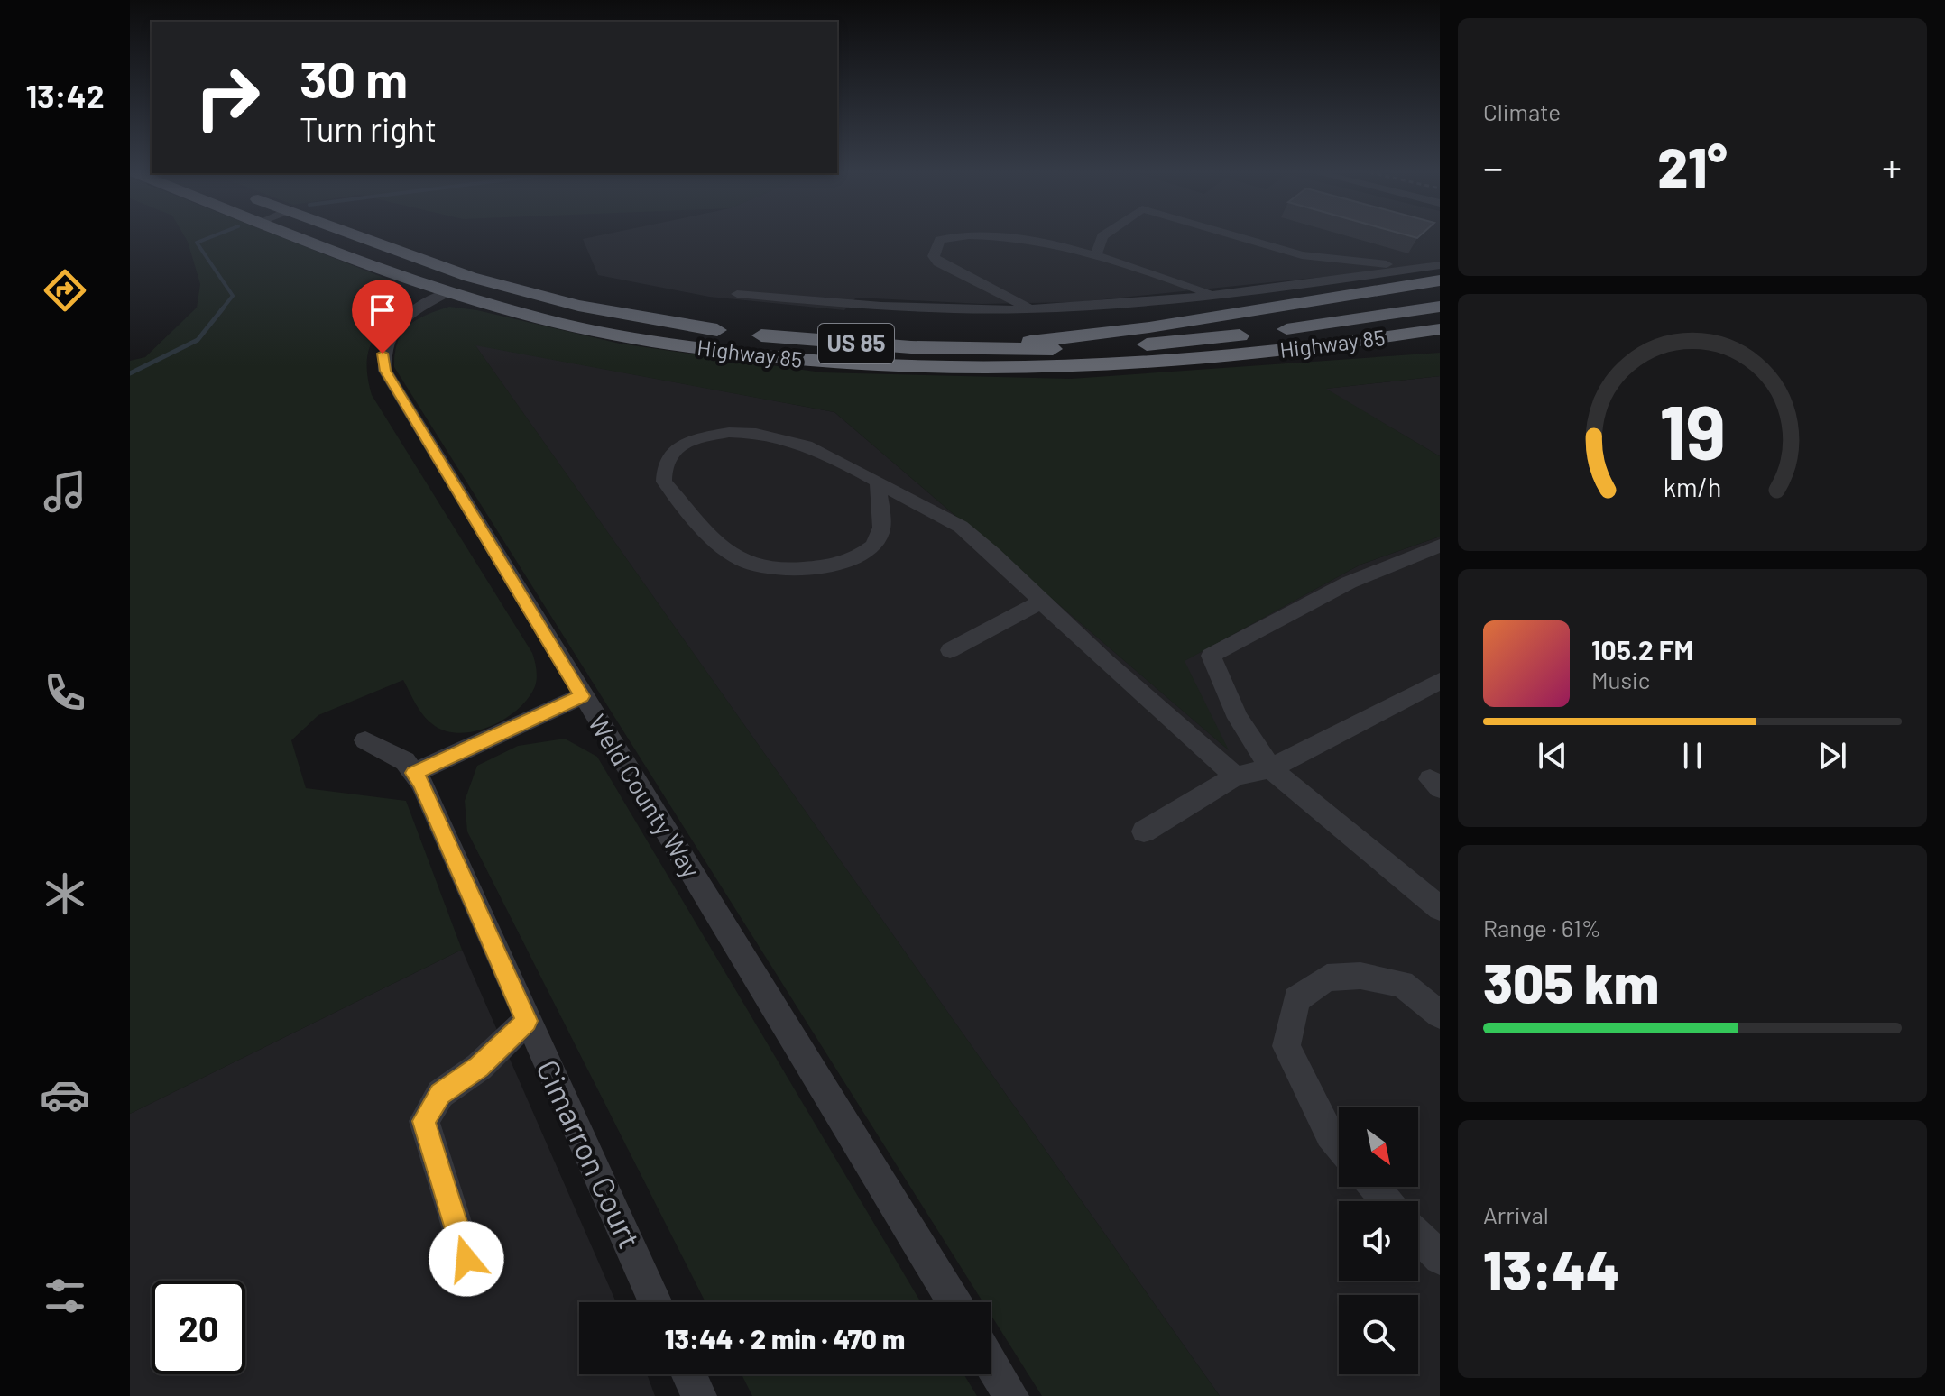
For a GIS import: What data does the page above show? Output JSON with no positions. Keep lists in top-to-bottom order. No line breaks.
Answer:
{"streets":{"highway":["US 85","Highway 85"],"street":["Weld County Way","Cimarron Court"]},"crossings":[["Highway 85","Weld County Way"]],"north":"bottom right","page":{"tabs":"13:42","tile":["Climate",["Range · 61%","305 km"],["Arrival","13:44"]],"turn":["30 m","Turn right"],"heat":["−","21°","+"],"song":["105.2 FM","Music"],"limit":"20","trip":"13:44 · 2 min · 470 m","gauge":["19","km/h"]}}
